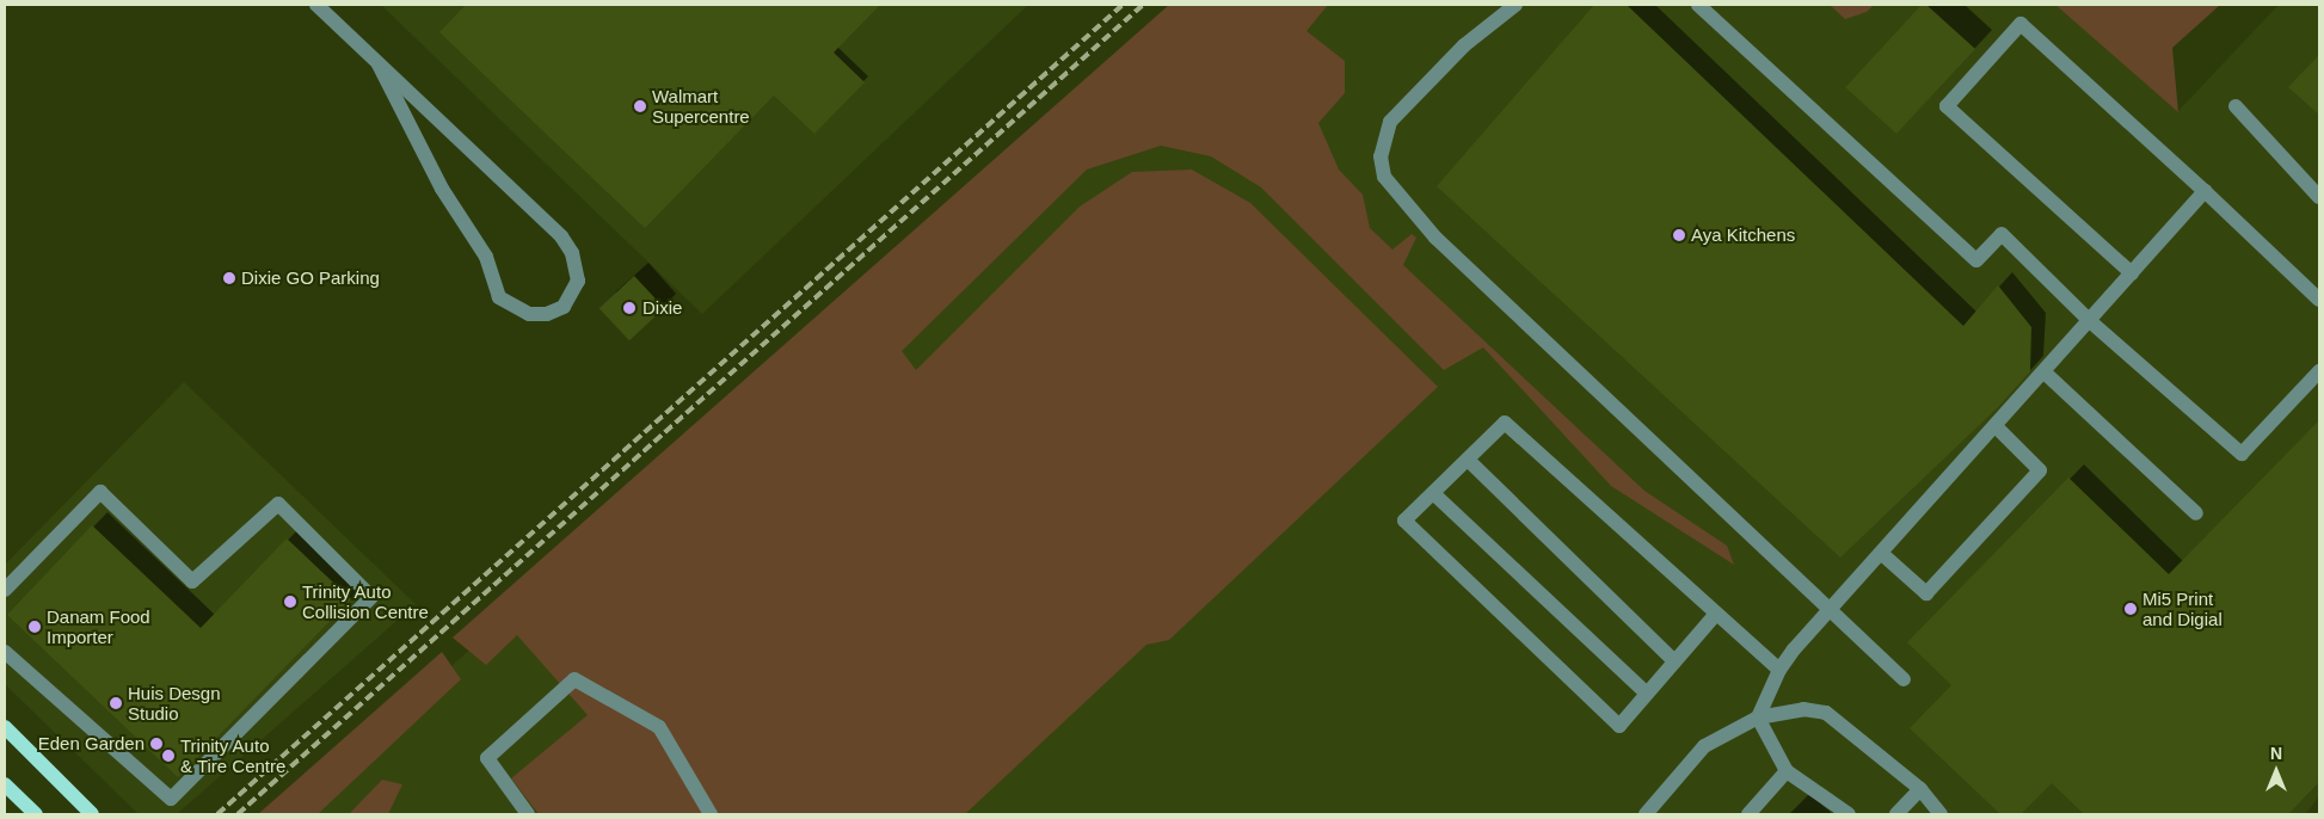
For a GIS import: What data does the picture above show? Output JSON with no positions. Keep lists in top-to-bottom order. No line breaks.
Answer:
{"places":["Walmart Supercentre","Aya Kitchens","Dixie GO Parking","Dixie","Trinity Auto Collision Centre","Mi5 Print and Digial","Danam Food Importer","Huis Desgn Studio","Eden Garden","Trinity Auto & Tire Centre"],"north":"top"}
